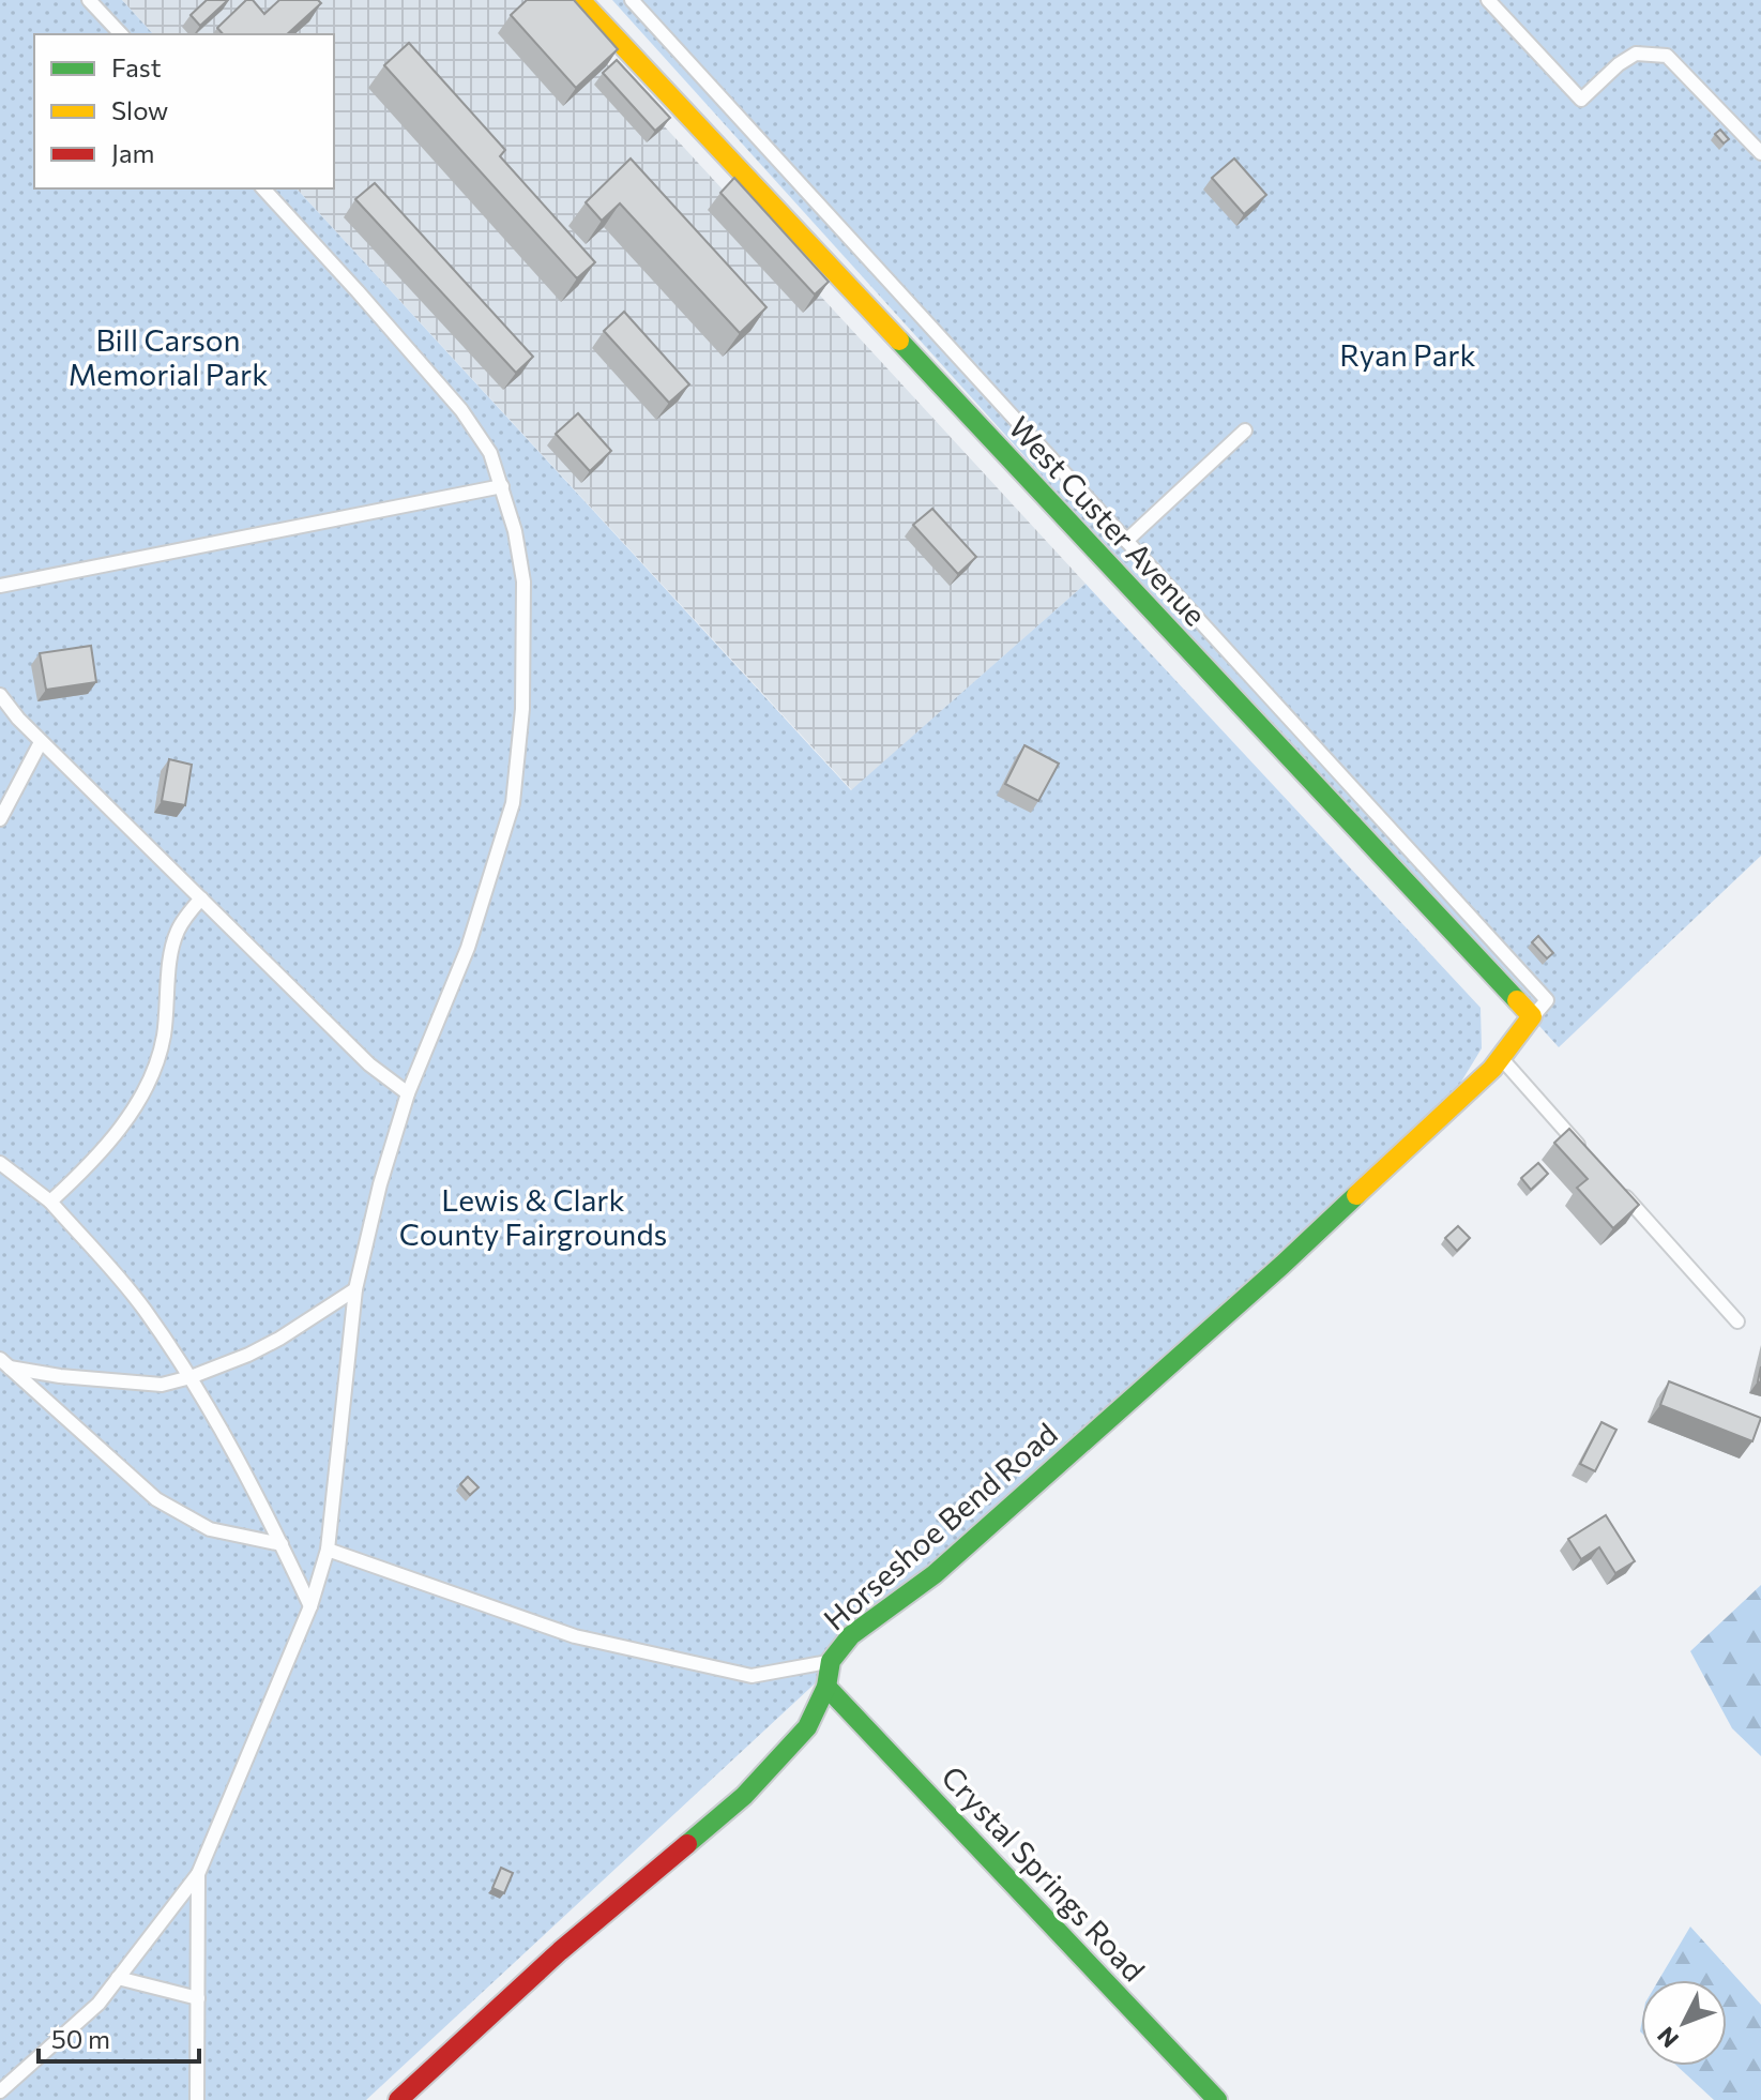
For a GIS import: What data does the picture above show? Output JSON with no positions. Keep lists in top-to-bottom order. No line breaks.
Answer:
{"streets":{"street":["West Custer Avenue","Horseshoe Bend Road","Crystal Springs Road"]},"crossings":[["Horseshoe Bend Road","Crystal Springs Road"]],"parks":["Bill Carson Memorial Park","Ryan Park","Lewis & Clark County Fairgrounds"],"legend":["Fast","Slow","Jam"],"scale_bar":"50 m","north":"bottom left"}
